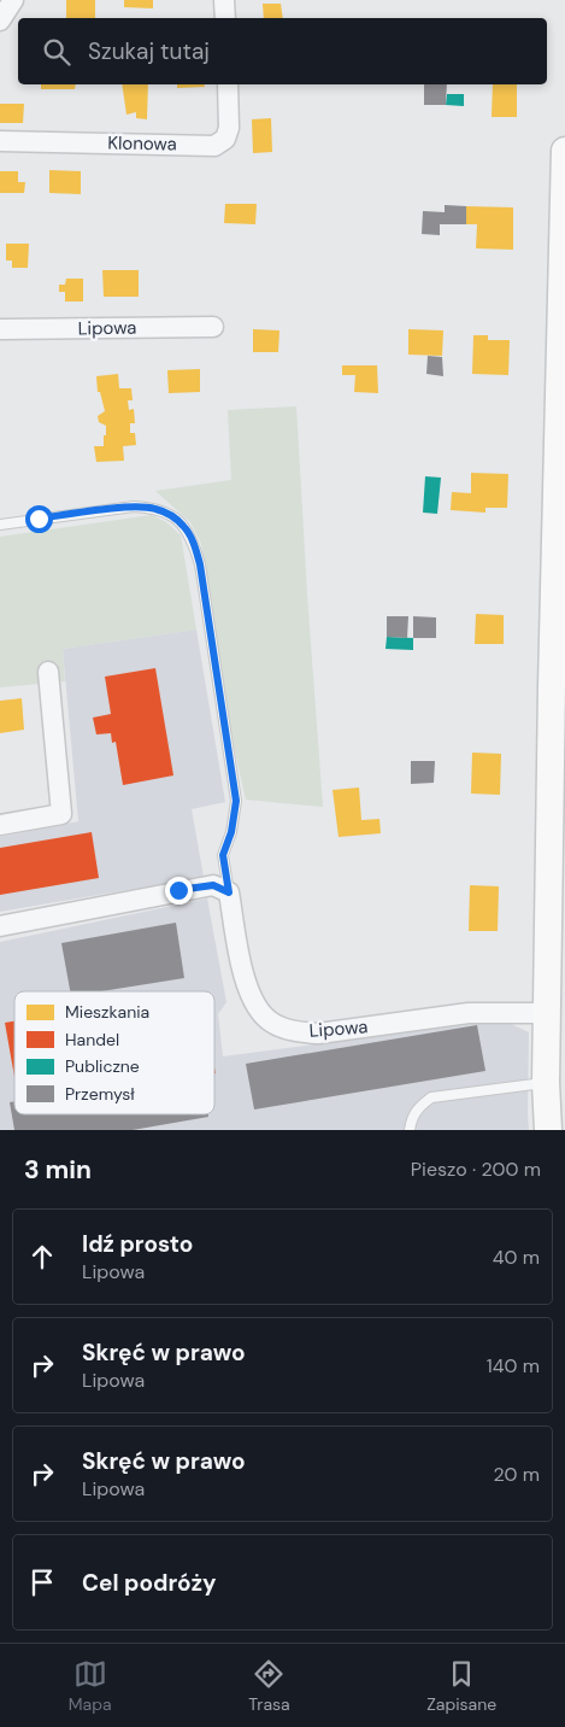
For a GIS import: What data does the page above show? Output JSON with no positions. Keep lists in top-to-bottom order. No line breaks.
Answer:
{"streets":{"street":["Klonowa","Lipowa"]},"legend":["Mieszkania","Handel","Publiczne","Przemysł"],"page":{"search":"Szukaj tutaj","heading":["3 min","Pieszo · 200 m"],"list":[["Idź prosto","Lipowa","40 m"],["Skręć w prawo","Lipowa","140 m"],["Skręć w prawo","Lipowa","20 m"],"Cel podróży"],"nav":["Mapa","Trasa","Zapisane"]}}
